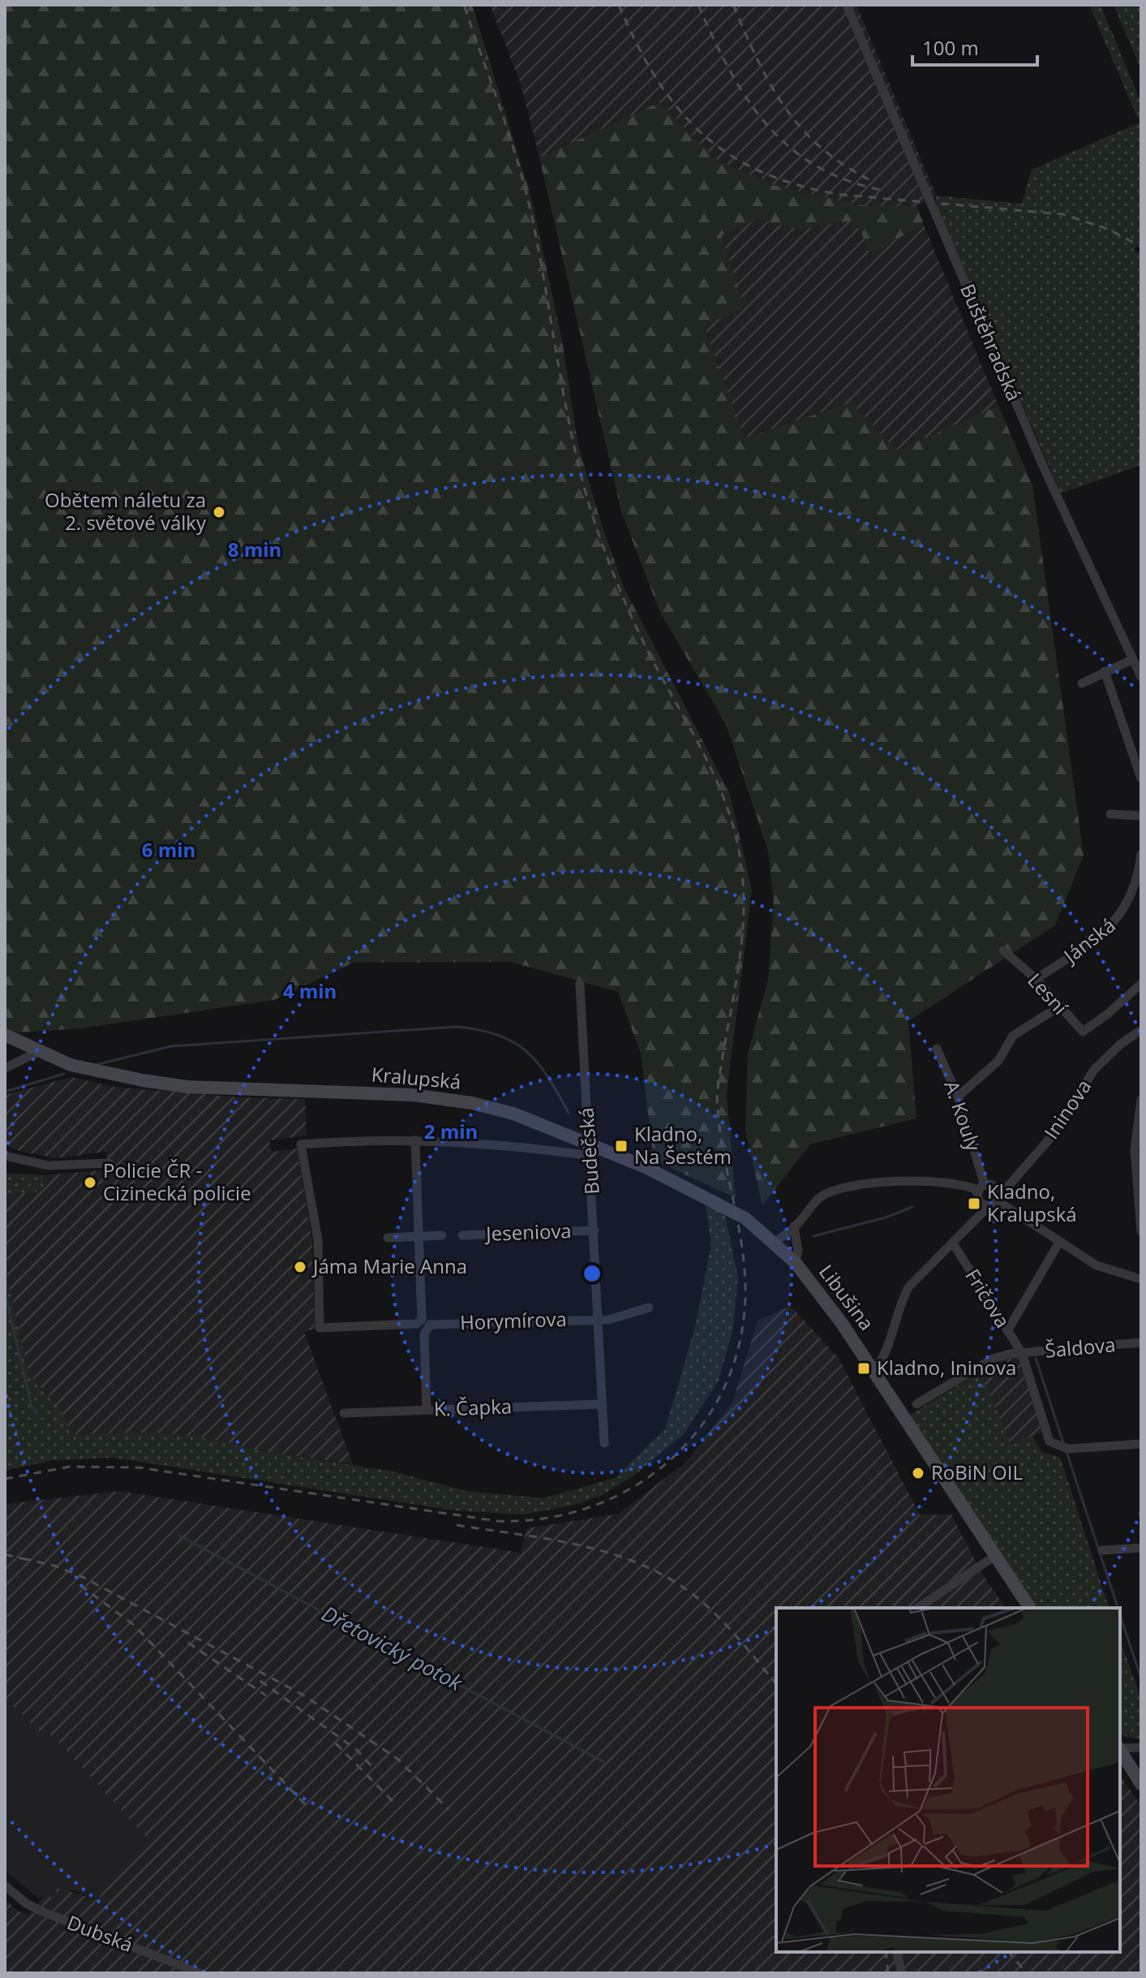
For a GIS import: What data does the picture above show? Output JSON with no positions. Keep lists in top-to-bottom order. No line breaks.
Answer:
{"streets":{"main road":["Kralupská","Libušina"],"street":["Buštěhradská","Jánská","Lesní","Ininova","A. Kouly","Budečská","Jeseniova","Fričova","Horymírova","Šaldova","K. Čapka","Dubská"]},"crossings":[["Jánská","Lesní"],["Kralupská","Budečská"],["Kralupská","Libušina"],["Ininova","Libušina"],["Ininova","Fričova"],["Budečská","Jeseniova"],["Budečská","Horymírova"],["Budečská","K. Čapka"],["Fričova","Šaldova"],["Horymírova","K. Čapka"]],"water":["Dřetovický potok"],"places":{"other":["Obětem náletu za 2. světové války","Policie ČR - Cizinecká policie","Jáma Marie Anna","RoBiN OIL"],"transit":["Kladno, Na Šestém","Kladno, Kralupská","Kladno, Ininova"]},"scale_bar":"100 m","rings":["8 min","6 min","4 min","2 min"]}
